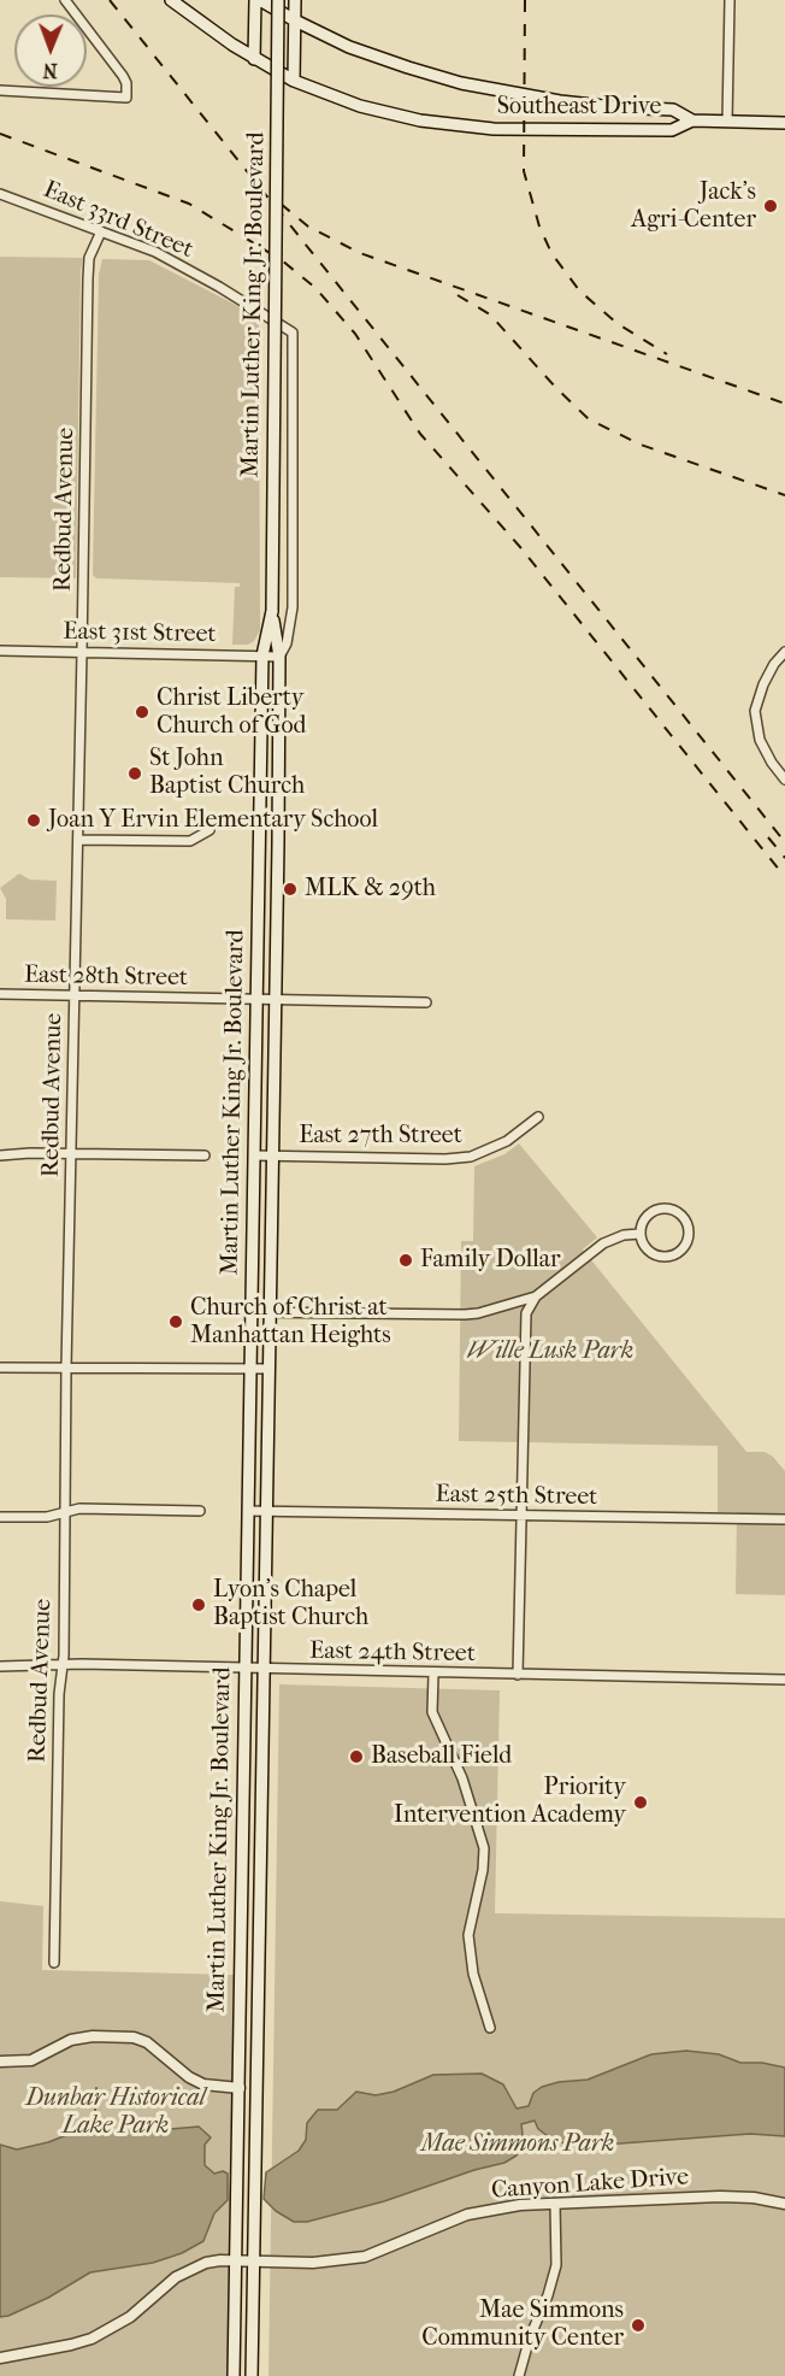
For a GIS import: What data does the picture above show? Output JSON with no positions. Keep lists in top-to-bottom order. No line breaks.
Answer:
{"streets":{"main road":["Southeast Drive","Martin Luther King Jr. Boulevard"],"street":["East 33rd Street","Redbud Avenue","East 31st Street","East 28th Street","East 27th Street","East 25th Street","East 24th Street","Canyon Lake Drive"]},"crossings":[["East 33rd Street","Martin Luther King Jr. Boulevard"],["East 33rd Street","Redbud Avenue"],["East 33rd Street","East 31st Street"],["Martin Luther King Jr. Boulevard","East 31st Street"],["Martin Luther King Jr. Boulevard","East 28th Street"],["Martin Luther King Jr. Boulevard","East 27th Street"],["Martin Luther King Jr. Boulevard","East 25th Street"],["Martin Luther King Jr. Boulevard","East 24th Street"],["Martin Luther King Jr. Boulevard","Canyon Lake Drive"],["Redbud Avenue","East 31st Street"],["Redbud Avenue","East 28th Street"],["Redbud Avenue","East 24th Street"]],"parks":["Wille Lusk Park","Dunbar Historical Lake Park","Mae Simmons Park"],"places":["Jack's Agri-Center","Christ Liberty Church of God","St John Baptist Church","Joan Y Ervin Elementary School","MLK & 29th","Family Dollar","Church of Christ at Manhattan Heights","Lyon's Chapel Baptist Church","Baseball Field","Priority Intervention Academy","Mae Simmons Community Center"],"north":"bottom"}
